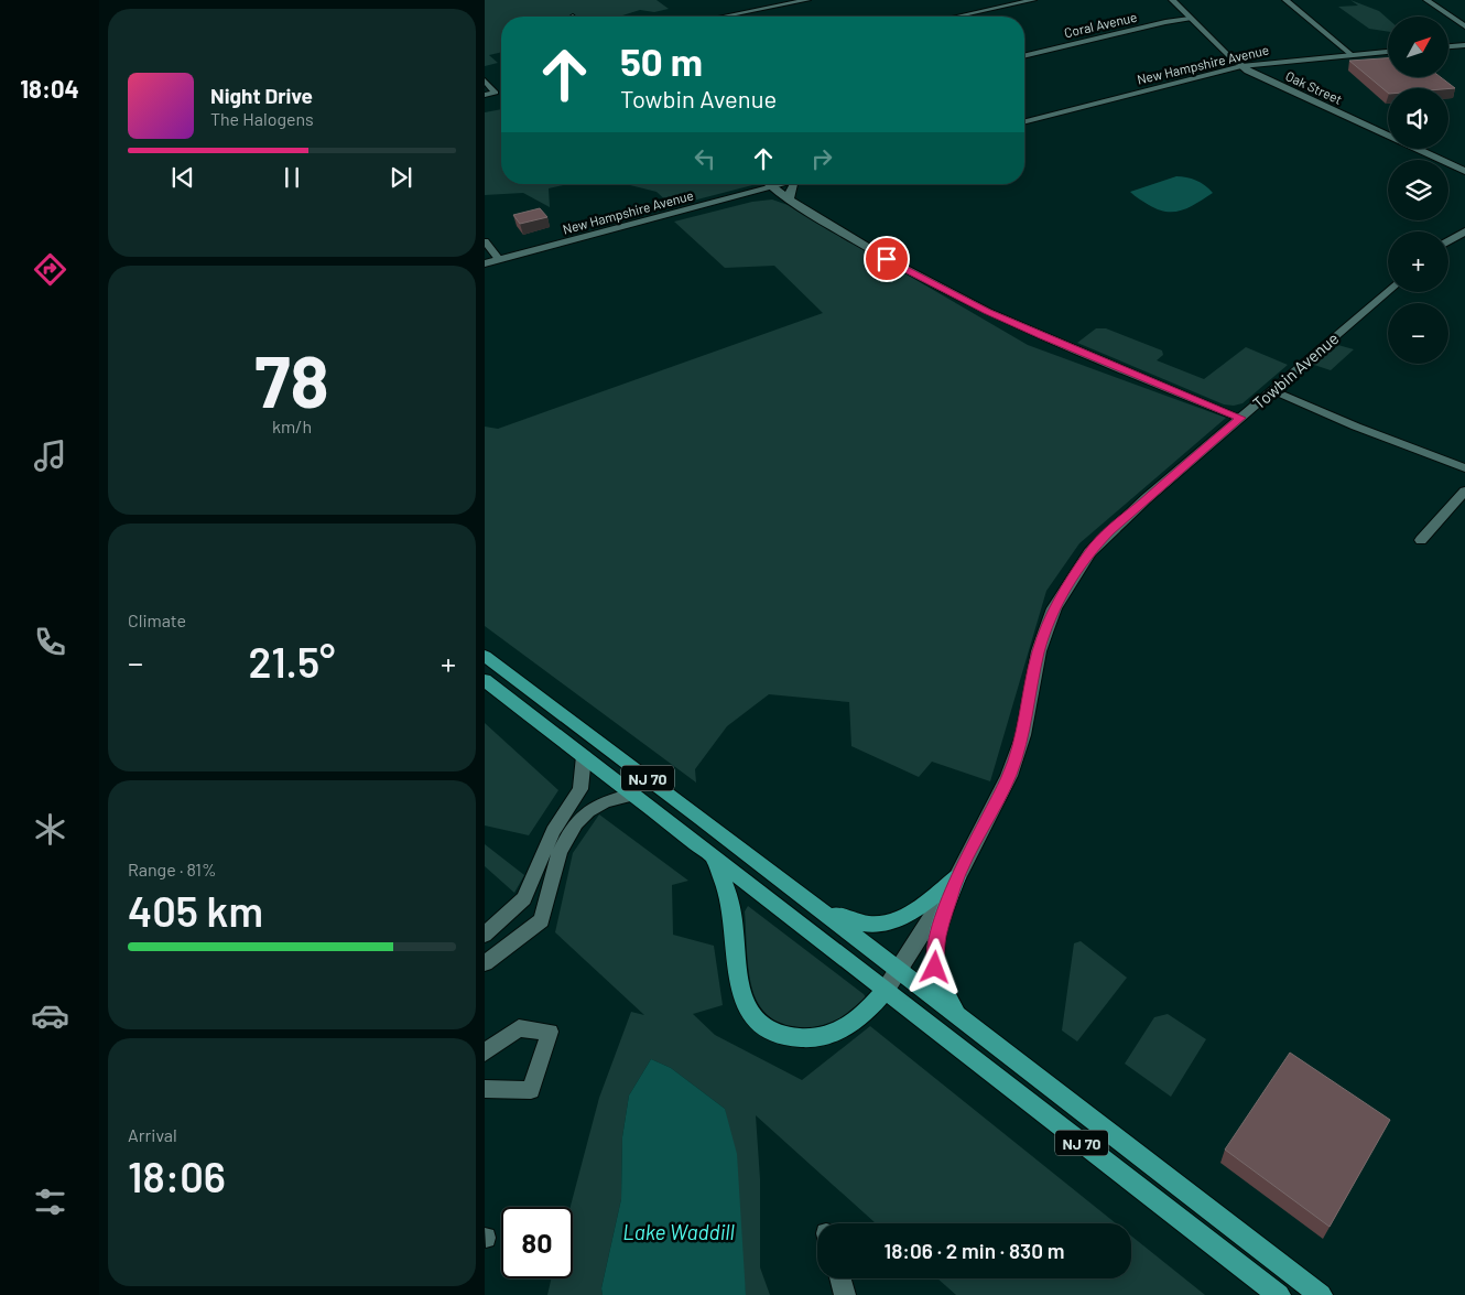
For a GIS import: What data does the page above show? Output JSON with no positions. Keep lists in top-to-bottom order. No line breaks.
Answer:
{"streets":{"highway":["NJ 70"],"street":["Coral Avenue","New Hampshire Avenue","Oak Street","Towbin Avenue"]},"crossings":[["Coral Avenue","Oak Street"],["New Hampshire Avenue","Oak Street"],["Towbin Avenue","NJ 70"]],"water":["Lake Waddill"],"north":"top right","page":{"tabs":"18:04","map_buttons":["+","−"],"turn":["50 m","Towbin Avenue"],"song":["Night Drive","The Halogens"],"tile":[["78","km/h"],"Climate",["Range · 81%","405 km"],["Arrival","18:06"]],"heat":["−","21.5°","+"],"limit":"80","trip":"18:06 · 2 min · 830 m"}}
